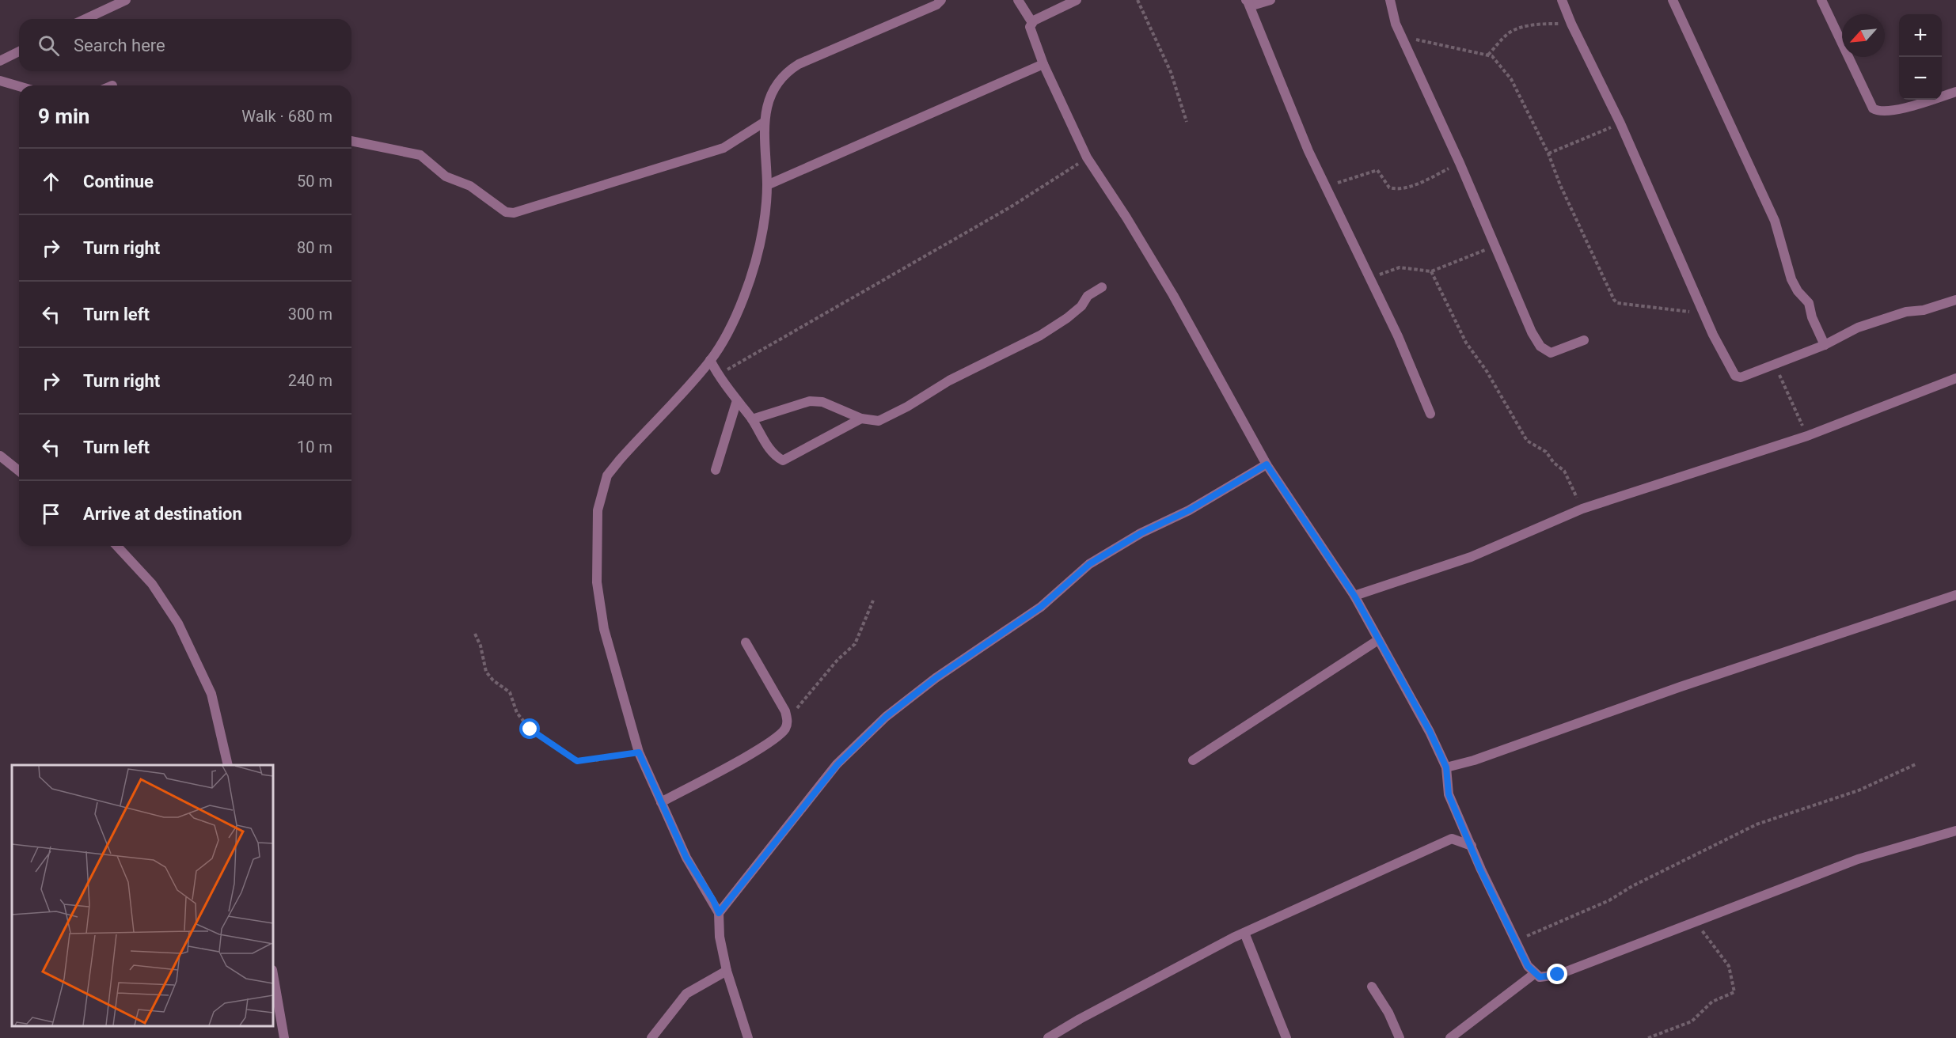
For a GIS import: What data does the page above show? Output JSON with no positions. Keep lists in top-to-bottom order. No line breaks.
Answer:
{"north":"bottom left","page":{"map_buttons":["+","−"],"search":"Search here","heading":["9 min","Walk · 680 m"],"list":[["Continue","50 m"],["Turn right","80 m"],["Turn left","300 m"],["Turn right","240 m"],["Turn left","10 m"],"Arrive at destination"]}}
